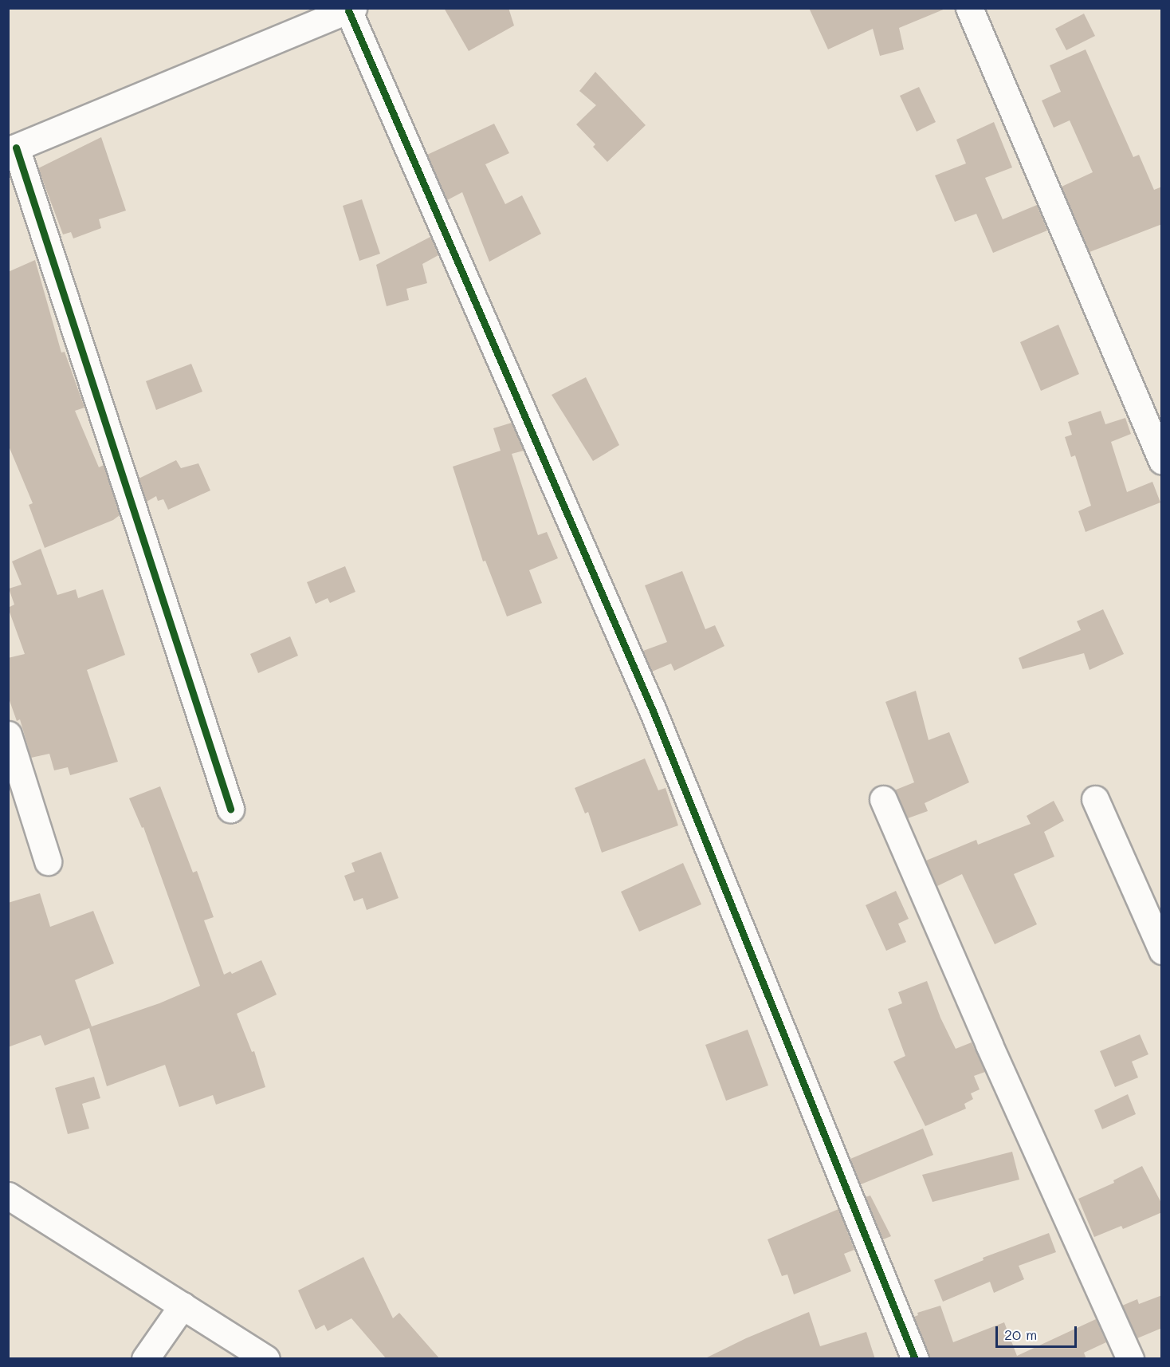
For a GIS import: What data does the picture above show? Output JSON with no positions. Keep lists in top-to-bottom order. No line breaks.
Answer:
{"scale_bar":"20 m"}
